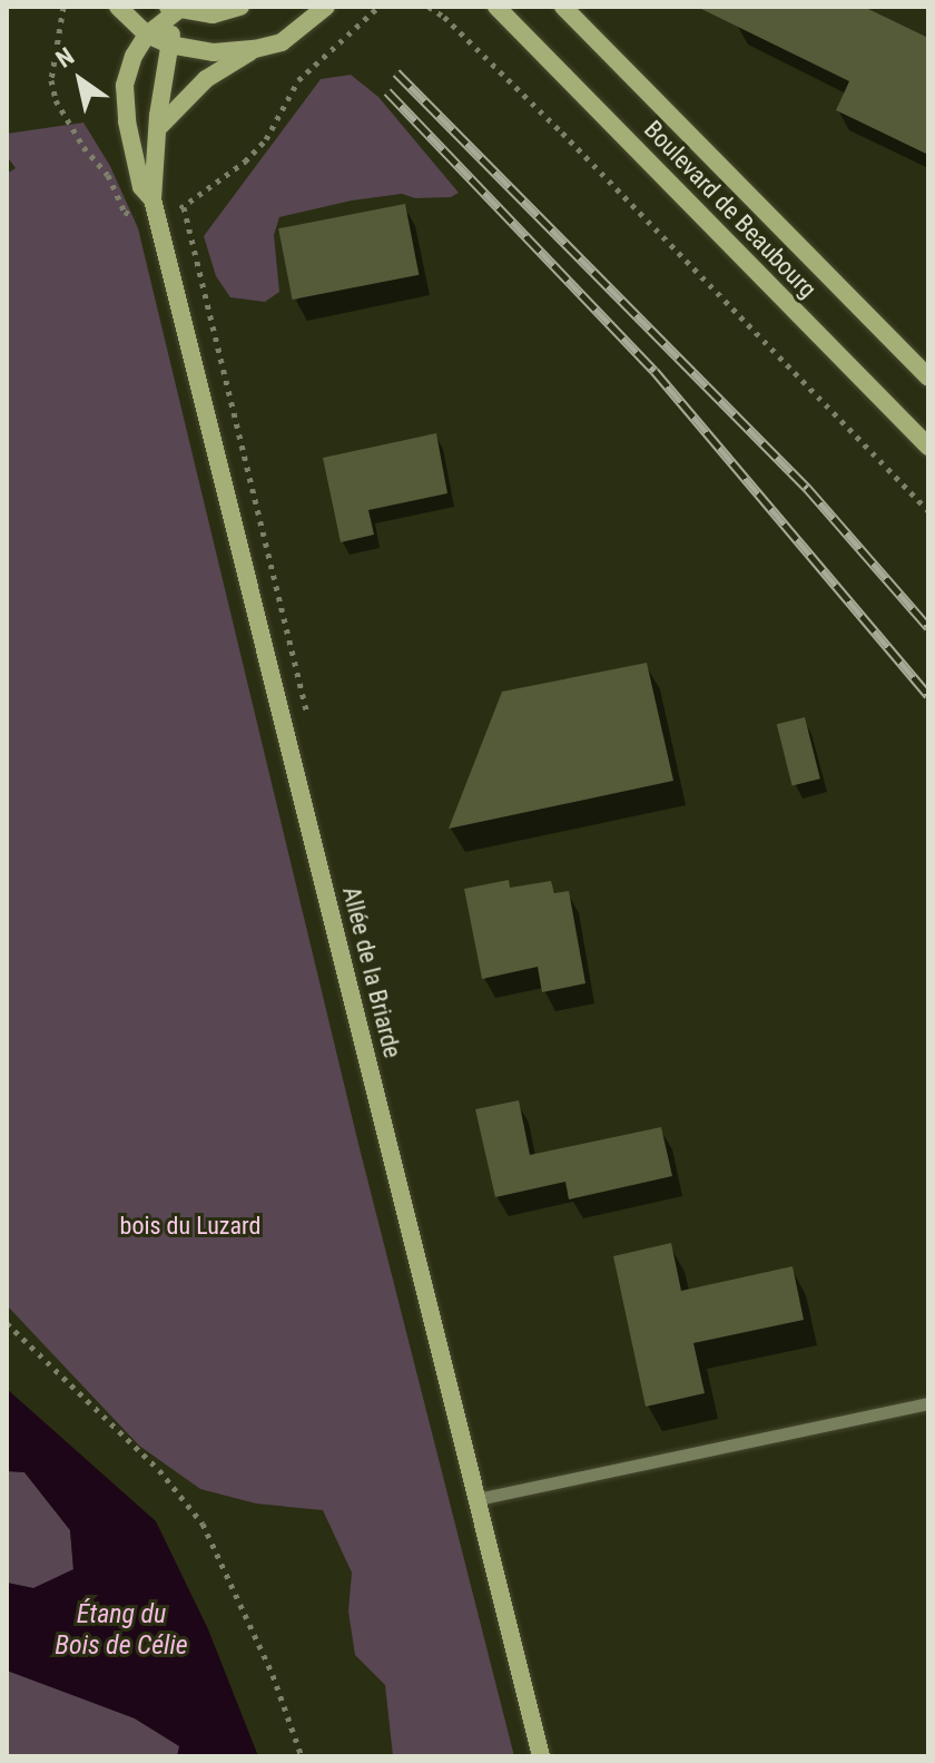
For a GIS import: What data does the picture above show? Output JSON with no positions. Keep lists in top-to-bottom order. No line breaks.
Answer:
{"streets":{"street":["Boulevard de Beaubourg","Allée de la Briarde"]},"water":["Étang du Bois de Célie"],"parks":["bois du Luzard"],"north":"top left"}
